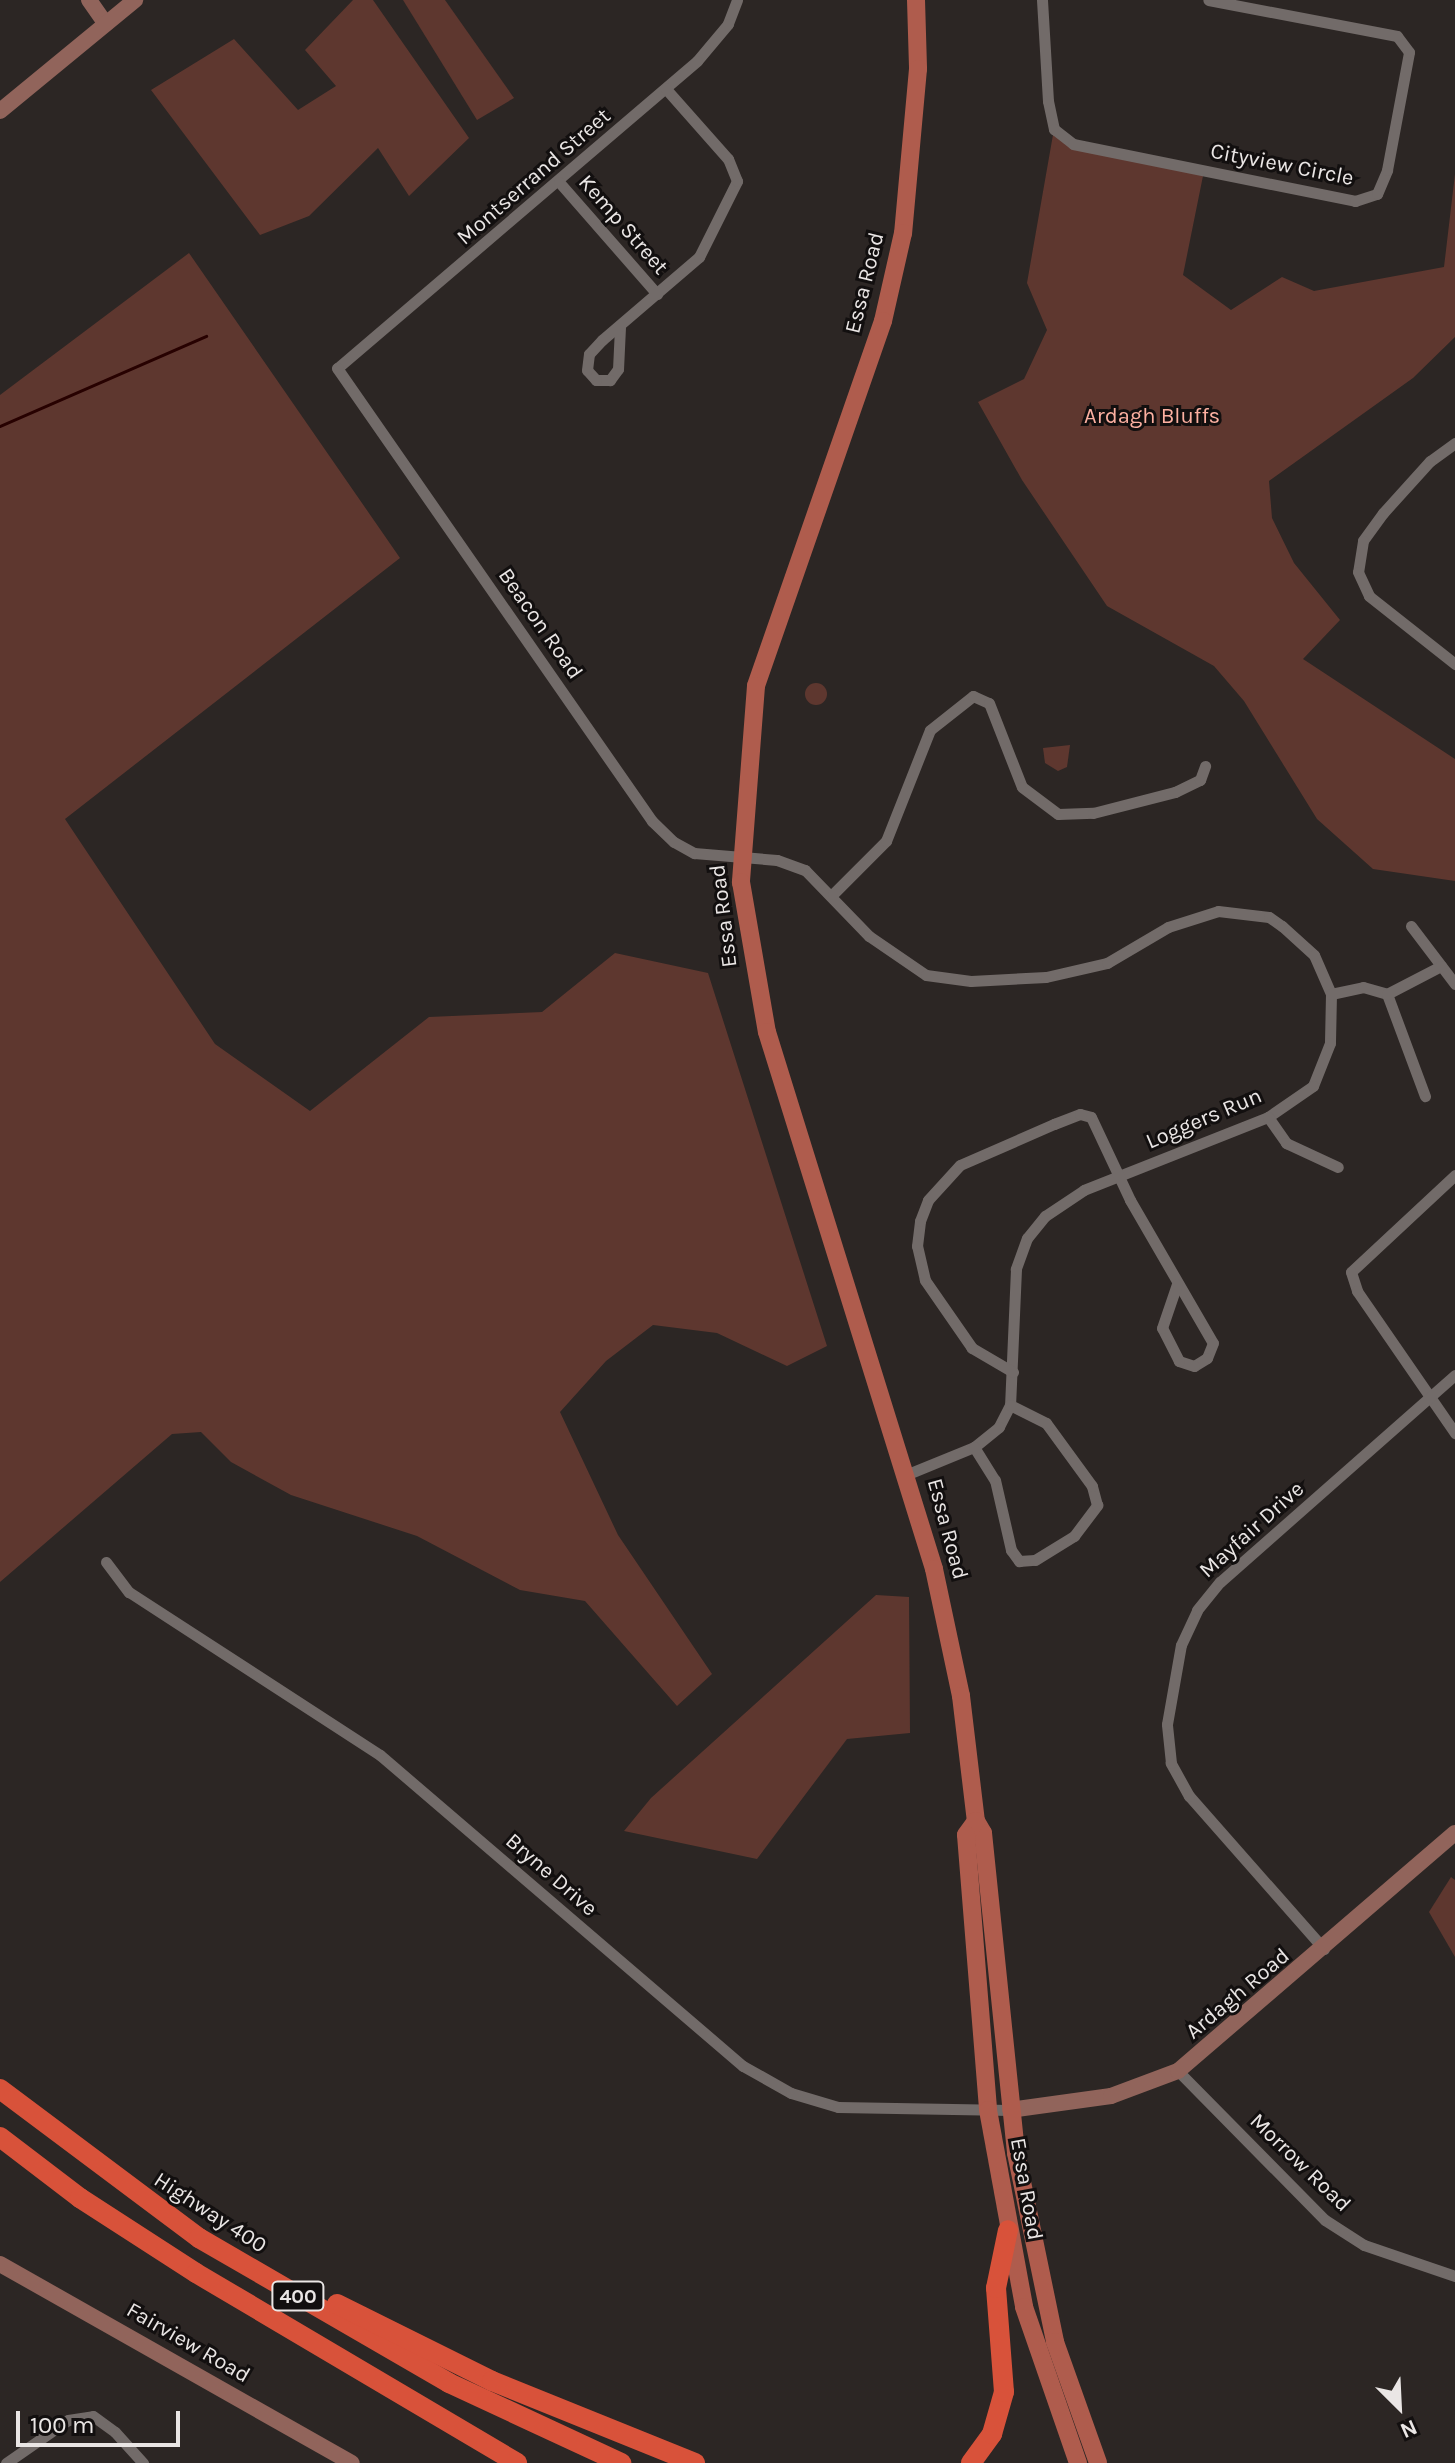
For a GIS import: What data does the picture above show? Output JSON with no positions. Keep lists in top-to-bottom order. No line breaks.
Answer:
{"streets":{"highway":["Highway 400","400"],"main road":["Essa Road"],"street":["Cityview Circle","Montserrand Street","Kemp Street","Beacon Road","Loggers Run","Mayfair Drive","Bryne Drive","Ardagh Road","Morrow Road","Fairview Road"]},"crossings":[["Montserrand Street","Kemp Street"],["Montserrand Street","Beacon Road"],["Essa Road","Beacon Road"],["Essa Road","Loggers Run"],["Essa Road","Bryne Drive"],["Essa Road","Ardagh Road"],["Beacon Road","Loggers Run"],["Mayfair Drive","Ardagh Road"],["Bryne Drive","Ardagh Road"],["Ardagh Road","Morrow Road"]],"parks":["Ardagh Bluffs"],"scale_bar":"100 m","north":"bottom right"}
